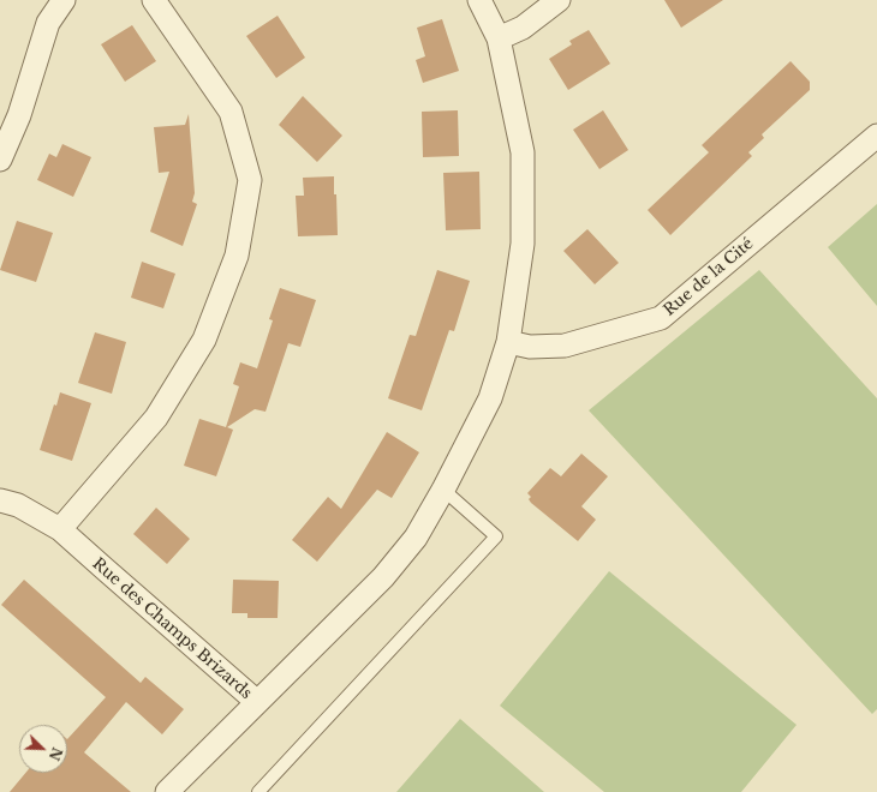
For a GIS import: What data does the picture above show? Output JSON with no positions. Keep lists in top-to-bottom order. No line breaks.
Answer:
{"streets":{"street":["Rue de la Cité","Rue des Champs Brizards"]},"crossings":[["Rue de la Cité","Rue des Champs Brizards"]],"north":"bottom right"}
